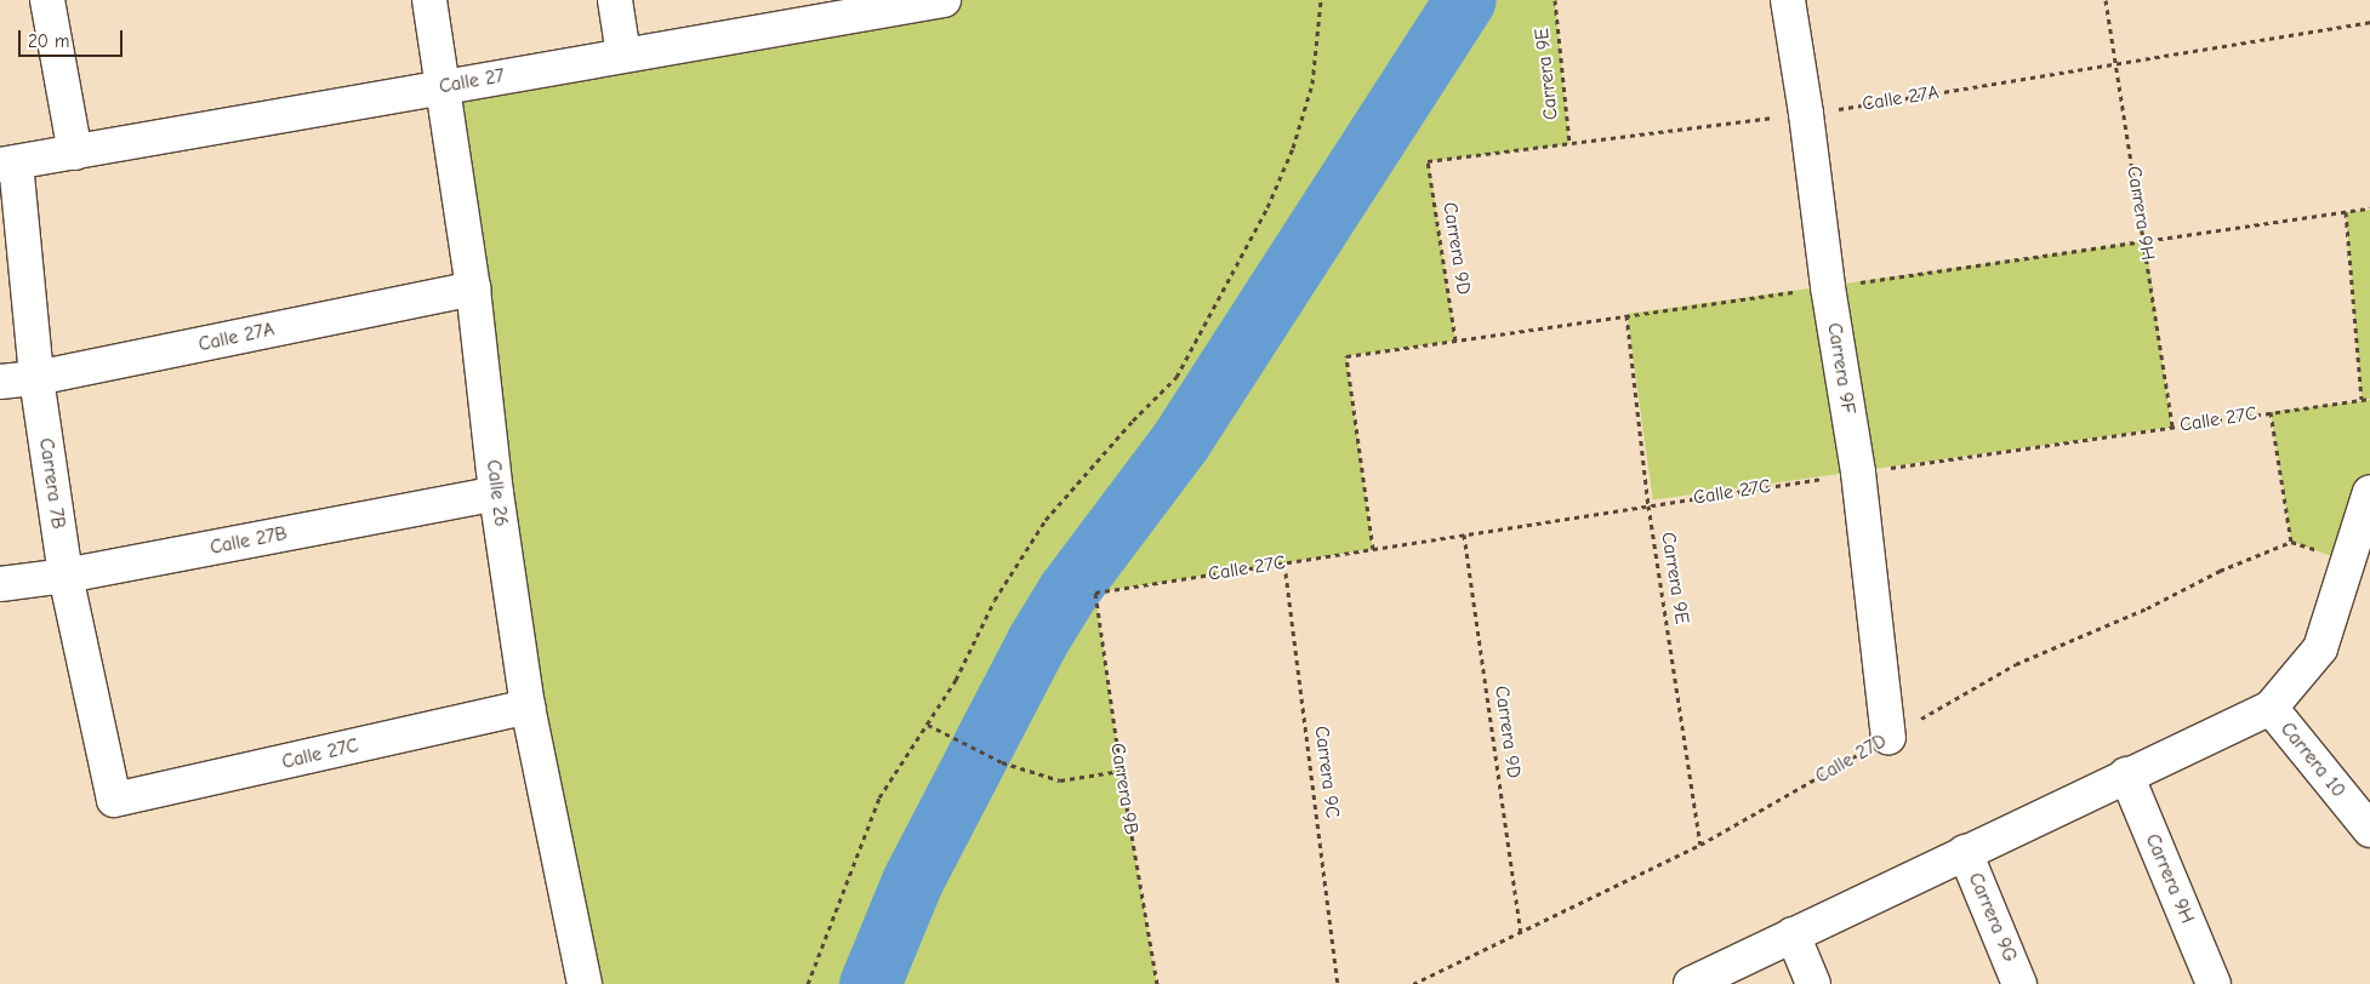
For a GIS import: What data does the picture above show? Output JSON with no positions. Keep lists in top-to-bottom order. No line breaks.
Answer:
{"streets":{"street":["Calle 27","Calle 27A","Carrera 9H","Carrera 9F","Calle 27C","Carrera 7B","Calle 26","Calle 27B","Carrera 10","Carrera 9G"],"path":["Carrera 9E","Carrera 9D","Calle 27D","Carrera 9C","Carrera 9B"]},"crossings":[["Carrera 9E","Calle 27A"],["Carrera 9E","Calle 27C"],["Carrera 9E","Calle 27D"],["Calle 27","Carrera 7B"],["Calle 27","Calle 26"],["Calle 27A","Carrera 9H"],["Calle 27A","Carrera 9D"],["Calle 27A","Carrera 9F"],["Calle 27A","Carrera 7B"],["Calle 27A","Calle 26"],["Carrera 9H","Calle 27C"],["Carrera 9D","Calle 27C"],["Carrera 9D","Calle 27D"],["Carrera 9F","Calle 27C"],["Carrera 9F","Calle 27D"],["Calle 27C","Carrera 7B"],["Calle 27C","Calle 26"],["Calle 27C","Calle 27D"],["Calle 27C","Carrera 9C"],["Calle 27C","Carrera 9B"],["Carrera 7B","Calle 27B"],["Calle 26","Calle 27B"]],"scale_bar":"20 m"}
